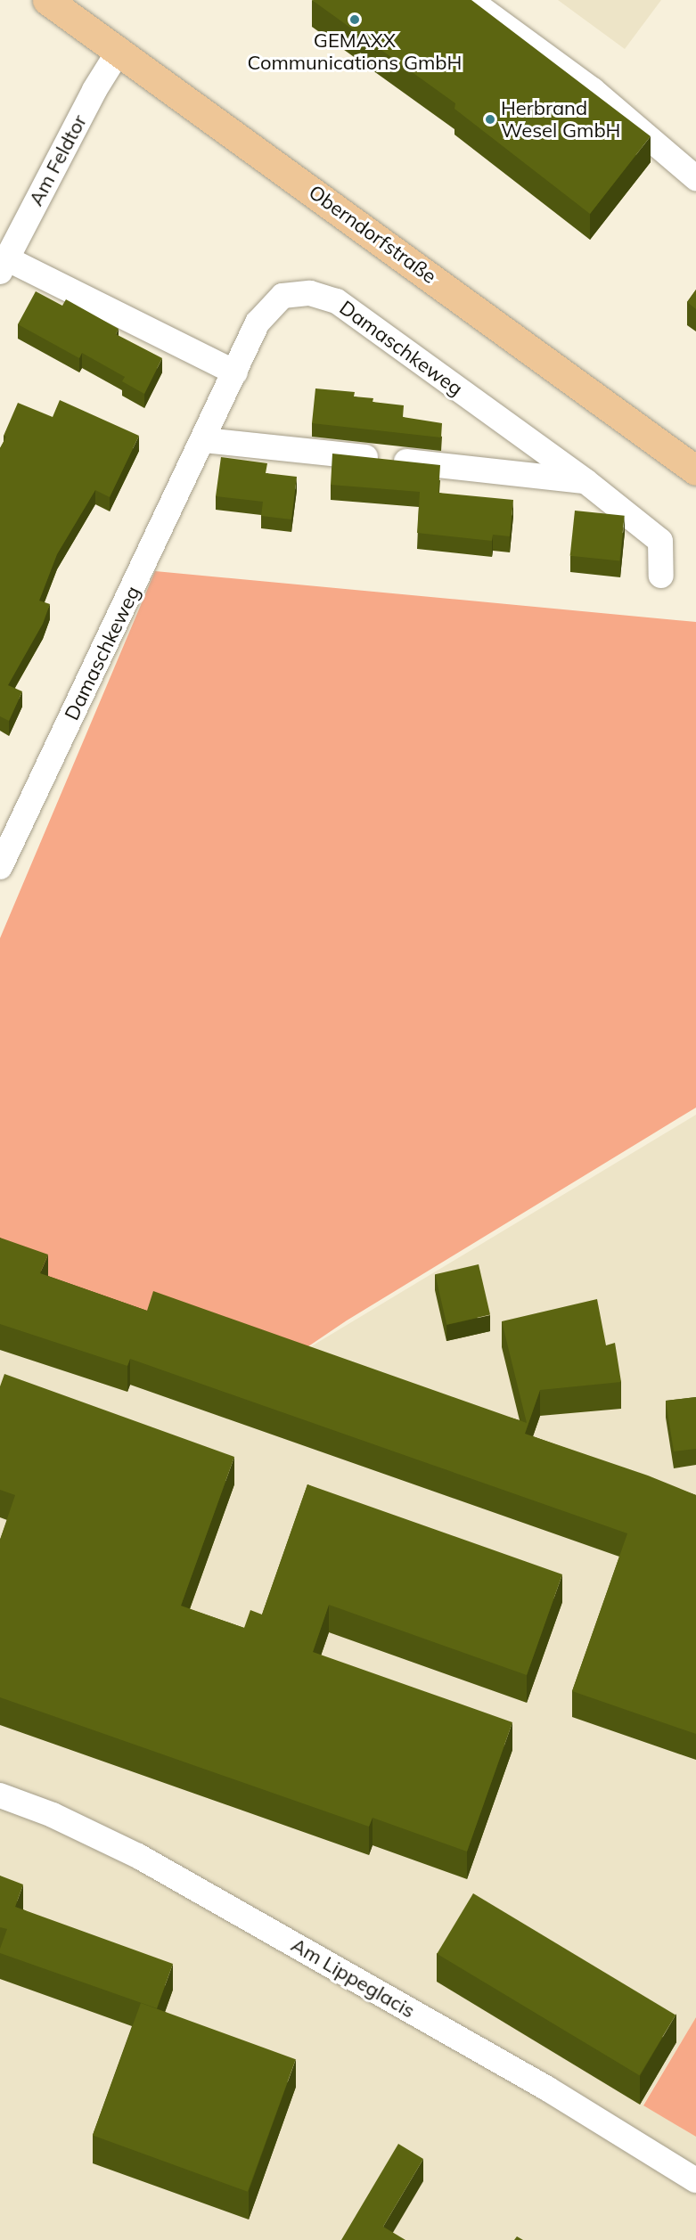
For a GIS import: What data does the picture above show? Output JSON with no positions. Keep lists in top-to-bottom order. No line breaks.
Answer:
{"streets":{"main road":["Oberndorfstraße"],"street":["Am Feldtor","Damaschkeweg","Am Lippeglacis"]},"crossings":[["Am Feldtor","Oberndorfstraße"]],"places":["GEMAXX Communications GmbH","Herbrand Wesel GmbH"]}
